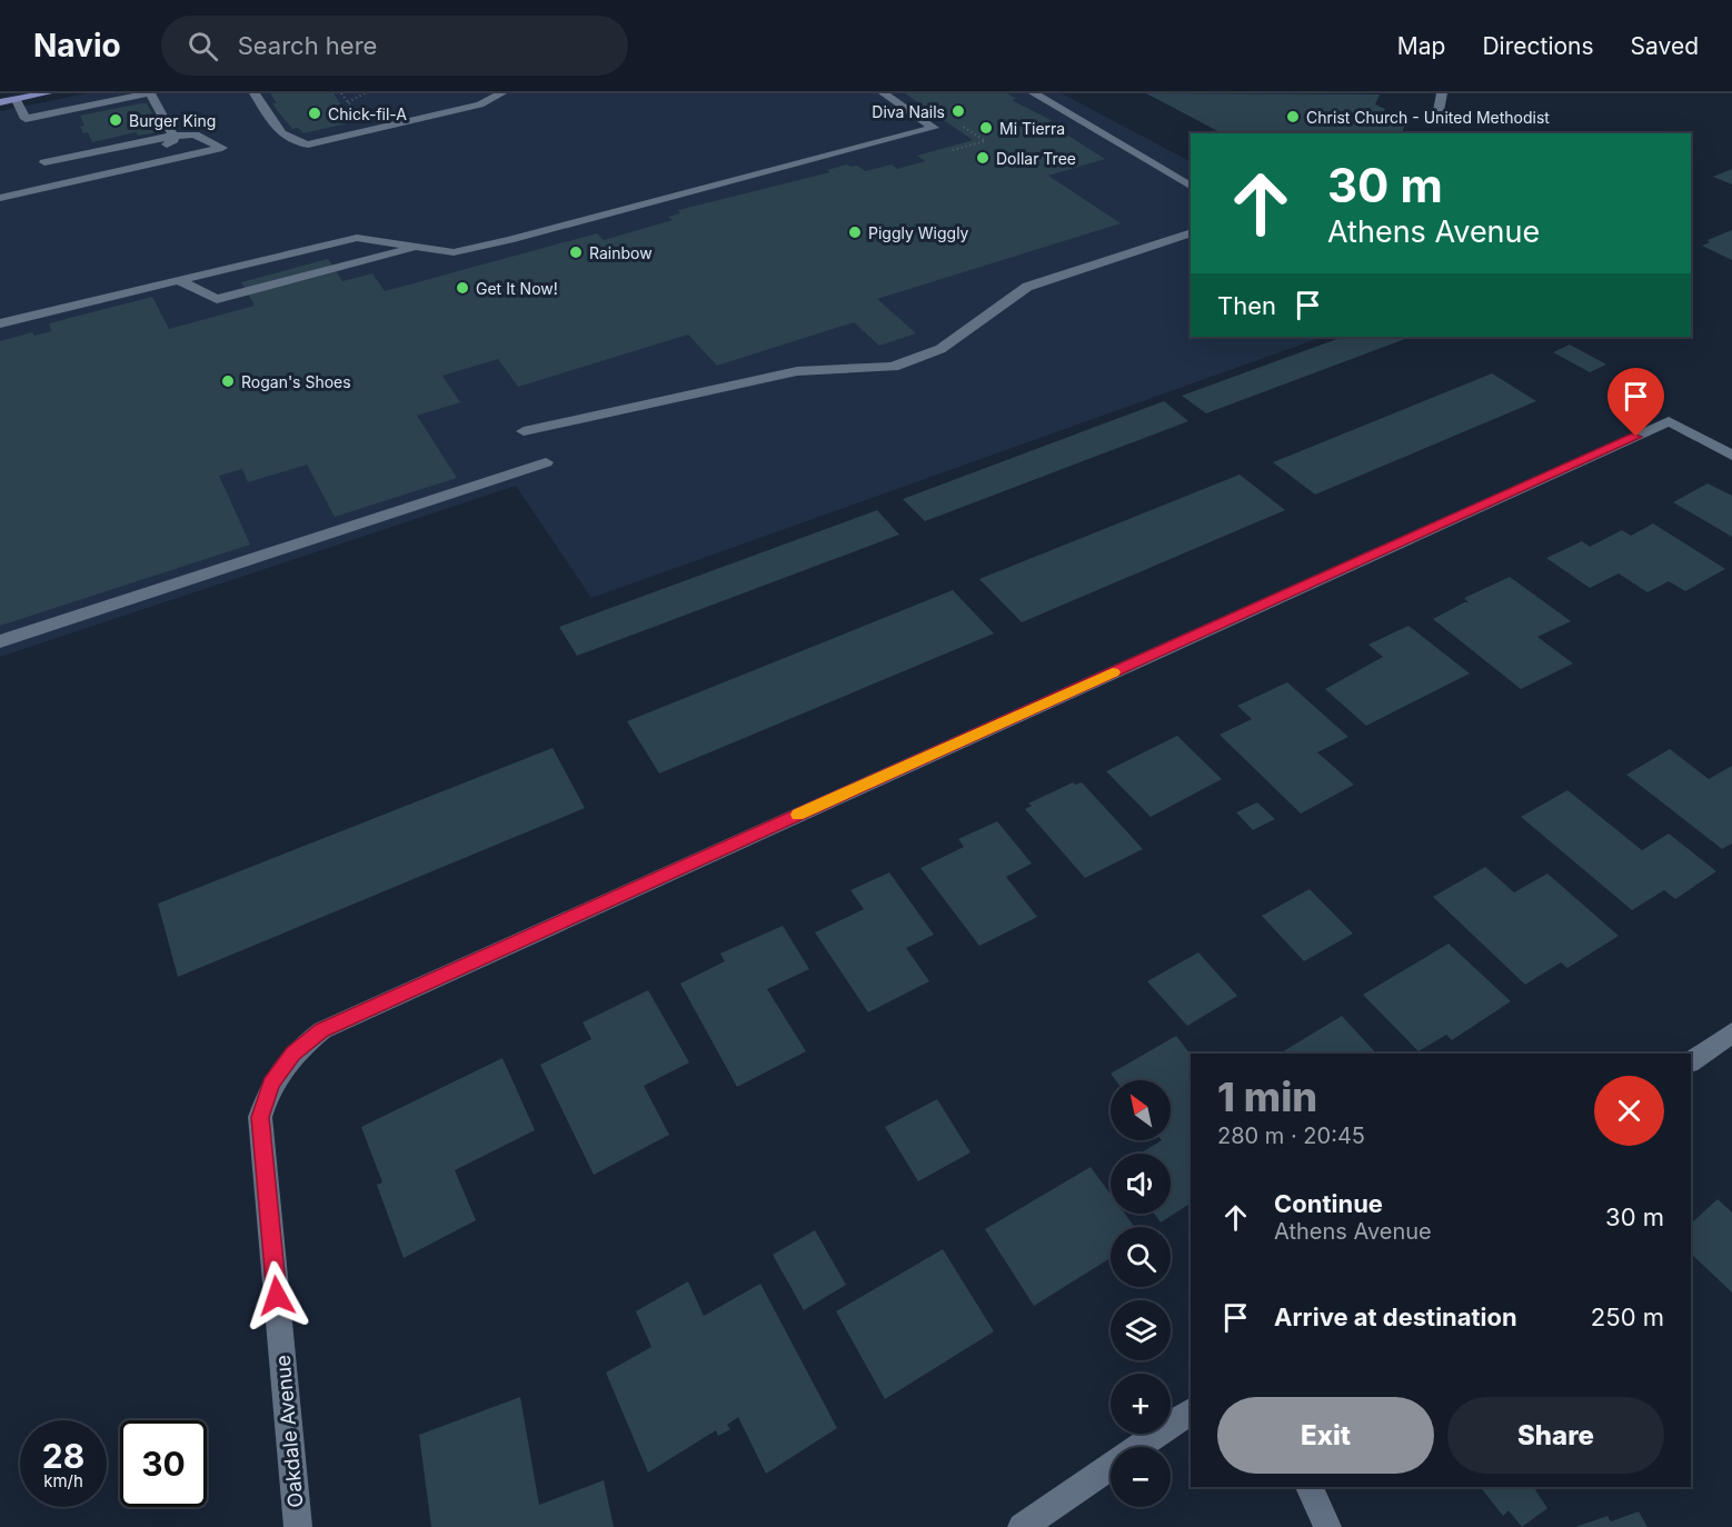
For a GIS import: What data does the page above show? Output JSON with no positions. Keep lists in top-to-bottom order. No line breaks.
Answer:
{"streets":{"street":["Oakdale Avenue"]},"places":["Diva Nails","Chick-fil-A","Christ Church - United Methodist","Burger King","Mi Tierra","Dollar Tree","Piggly Wiggly","Rainbow","Get It Now!","Rogan's Shoes"],"north":"top left","page":{"header":"Navio","search":"Search here","nav":["Map","Directions","Saved"],"turn":["30 m","Athens Avenue"],"then":"Then","heading":["1 min","280 m · 20:45"],"map_buttons":["+","−"],"list":[{"name":"Continue","note":"Athens Avenue","value":"30 m"},{"name":"Arrive at destination","value":"250 m"}],"buttons":["Exit","Share"],"speed":"28 km/h","limit":"30"}}
